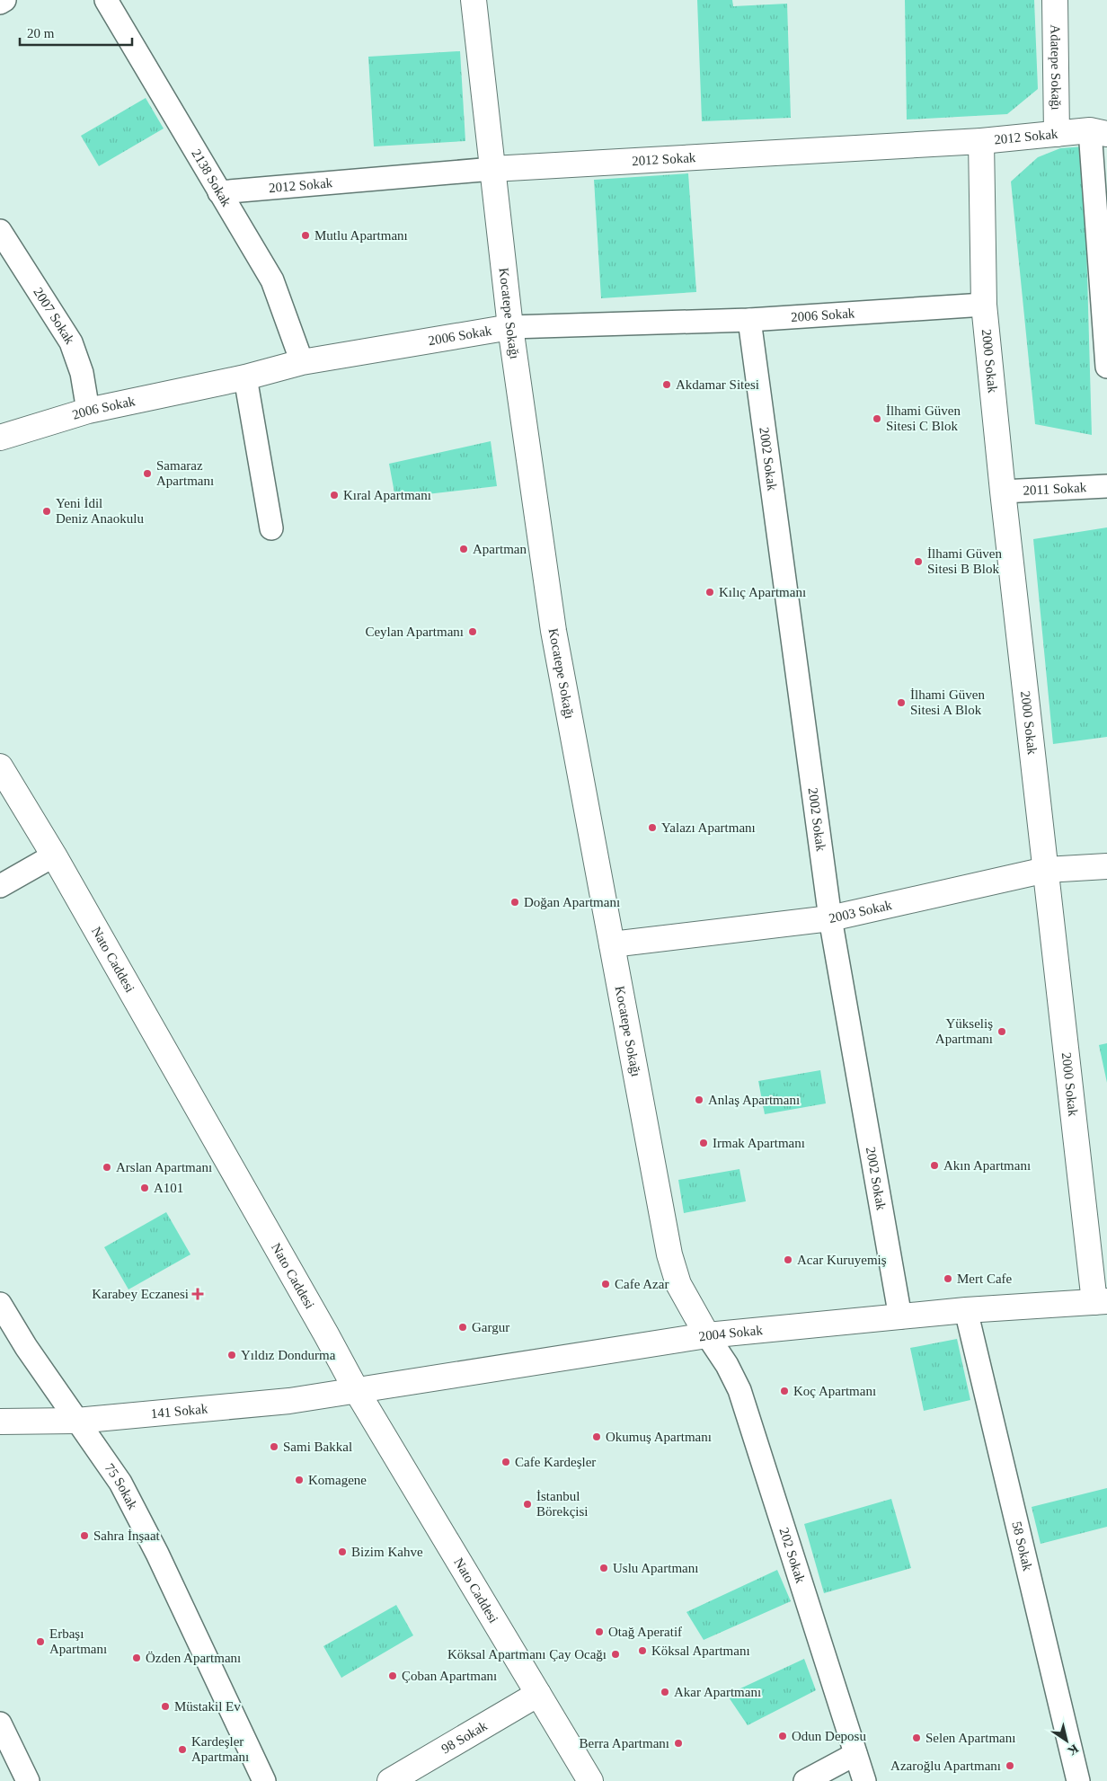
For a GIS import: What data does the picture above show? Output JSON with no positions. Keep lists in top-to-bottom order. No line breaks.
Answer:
{"streets":{"street":["Adatepe Sokağı","2012 Sokak","Kocatepe Sokağı","2006 Sokak","2000 Sokak","2003 Sokak","Nato Caddesi","2004 Sokak","141 Sokak","98 Sokak"],"lane":["2138 Sokak","2007 Sokak","2002 Sokak","2011 Sokak","75 Sokak","58 Sokak","202 Sokak"]},"crossings":[["Adatepe Sokağı","2012 Sokak"],["2012 Sokak","2138 Sokak"],["2012 Sokak","Kocatepe Sokağı"],["2012 Sokak","2000 Sokak"],["2138 Sokak","2006 Sokak"],["Kocatepe Sokağı","2006 Sokak"],["Kocatepe Sokağı","2003 Sokak"],["Kocatepe Sokağı","2004 Sokak"],["Kocatepe Sokağı","202 Sokak"],["2006 Sokak","2007 Sokak"],["2006 Sokak","2000 Sokak"],["2006 Sokak","2002 Sokak"],["2000 Sokak","2011 Sokak"],["2000 Sokak","2003 Sokak"],["2000 Sokak","2004 Sokak"],["2002 Sokak","2003 Sokak"],["2002 Sokak","2004 Sokak"],["Nato Caddesi","2004 Sokak"],["Nato Caddesi","141 Sokak"],["Nato Caddesi","98 Sokak"],["2004 Sokak","141 Sokak"],["2004 Sokak","58 Sokak"],["2004 Sokak","202 Sokak"],["141 Sokak","75 Sokak"]],"places":{"other":["Mutlu Apartmanı","Akdamar Sitesi","İlhami Güven Sitesi C Blok","Samaraz Apartmanı","Kıral Apartmanı","Yeni İdil Deniz Anaokulu","Apartman","İlhami Güven Sitesi B Blok","Kılıç Apartmanı","Ceylan Apartmanı","İlhami Güven Sitesi A Blok","Yalazı Apartmanı","Doğan Apartmanı","Yükseliş Apartmanı","Anlaş Apartmanı","Irmak Apartmanı","Akın Apartmanı","Arslan Apartmanı","A101","Acar Kuruyemiş","Mert Cafe","Cafe Azar","Gargur","Yıldız Dondurma","Koç Apartmanı","Okumuş Apartmanı","Sami Bakkal","Cafe Kardeşler","Komagene","İstanbul Börekçisi","Sahra İnşaat","Bizim Kahve","Uslu Apartmanı","Otağ Aperatif","Erbaşı Apartmanı","Köksal Apartmanı","Köksal Apartmanı Çay Ocağı","Özden Apartmanı","Çoban Apartmanı","Akar Apartmanı","Müstakil Ev","Odun Deposu","Selen Apartmanı","Berra Apartmanı","Kardeşler Apartmanı","Azaroğlu Apartmanı"],"health":["Karabey Eczanesi"]},"scale_bar":"20 m","north":"bottom right"}
